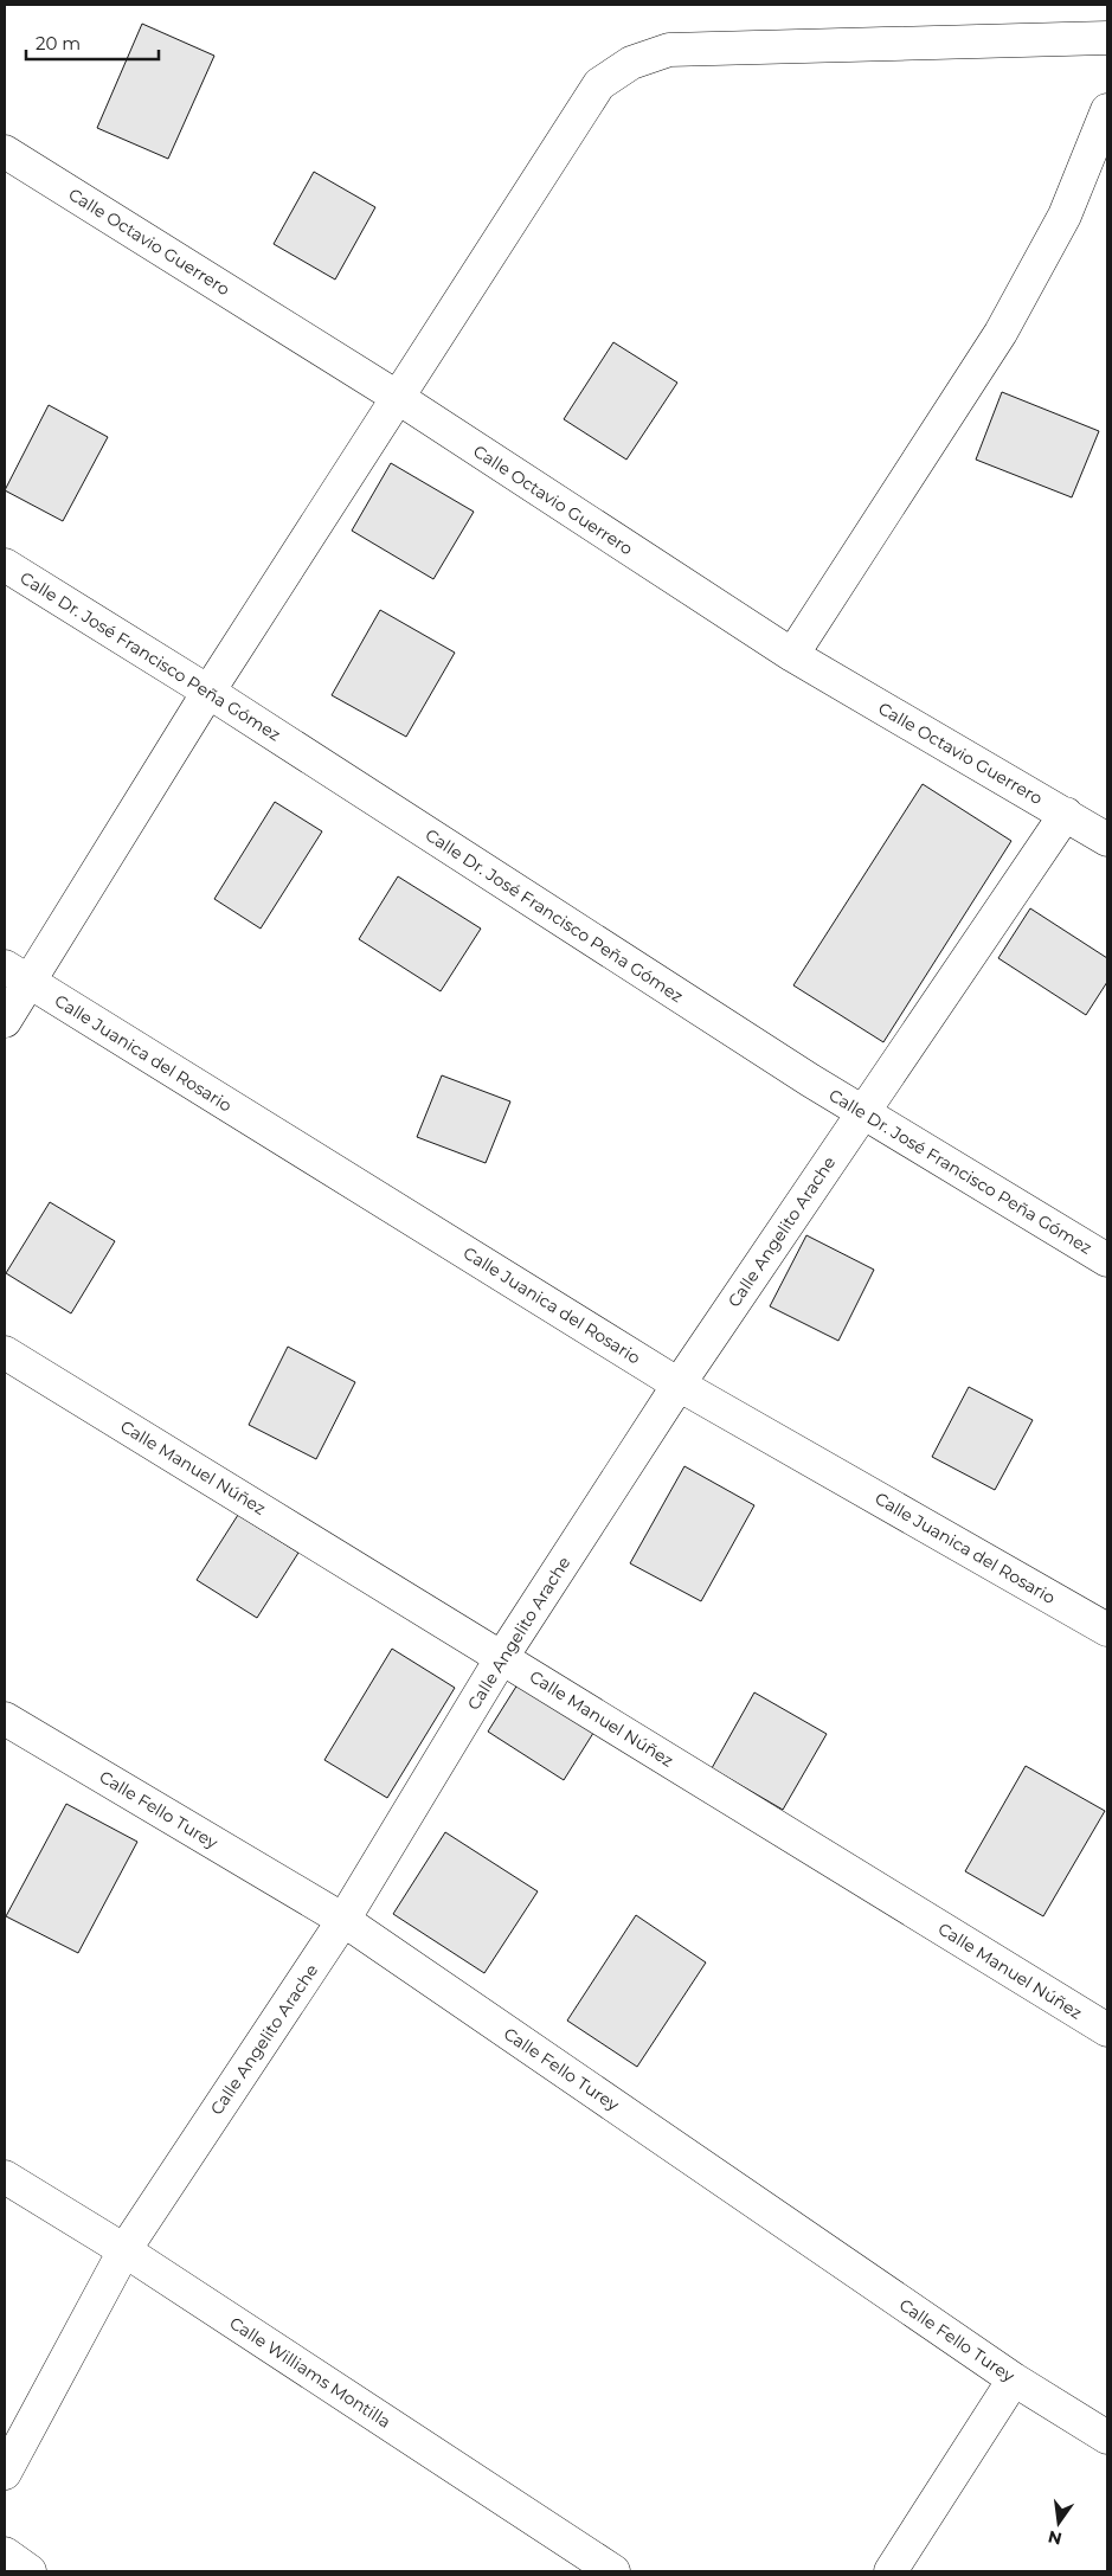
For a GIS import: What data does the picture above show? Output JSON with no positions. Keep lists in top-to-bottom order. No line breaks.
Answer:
{"streets":{"street":["Calle Octavio Guerrero","Calle Dr. José Francisco Peña Gómez","Calle Juanica del Rosario","Calle Angelito Arache","Calle Manuel Núñez","Calle Fello Turey","Calle Williams Montilla"]},"crossings":[["Calle Octavio Guerrero","Calle Angelito Arache"],["Calle Dr. José Francisco Peña Gómez","Calle Angelito Arache"],["Calle Juanica del Rosario","Calle Angelito Arache"],["Calle Angelito Arache","Calle Manuel Núñez"],["Calle Angelito Arache","Calle Fello Turey"],["Calle Angelito Arache","Calle Williams Montilla"]],"scale_bar":"20 m","north":"bottom"}
